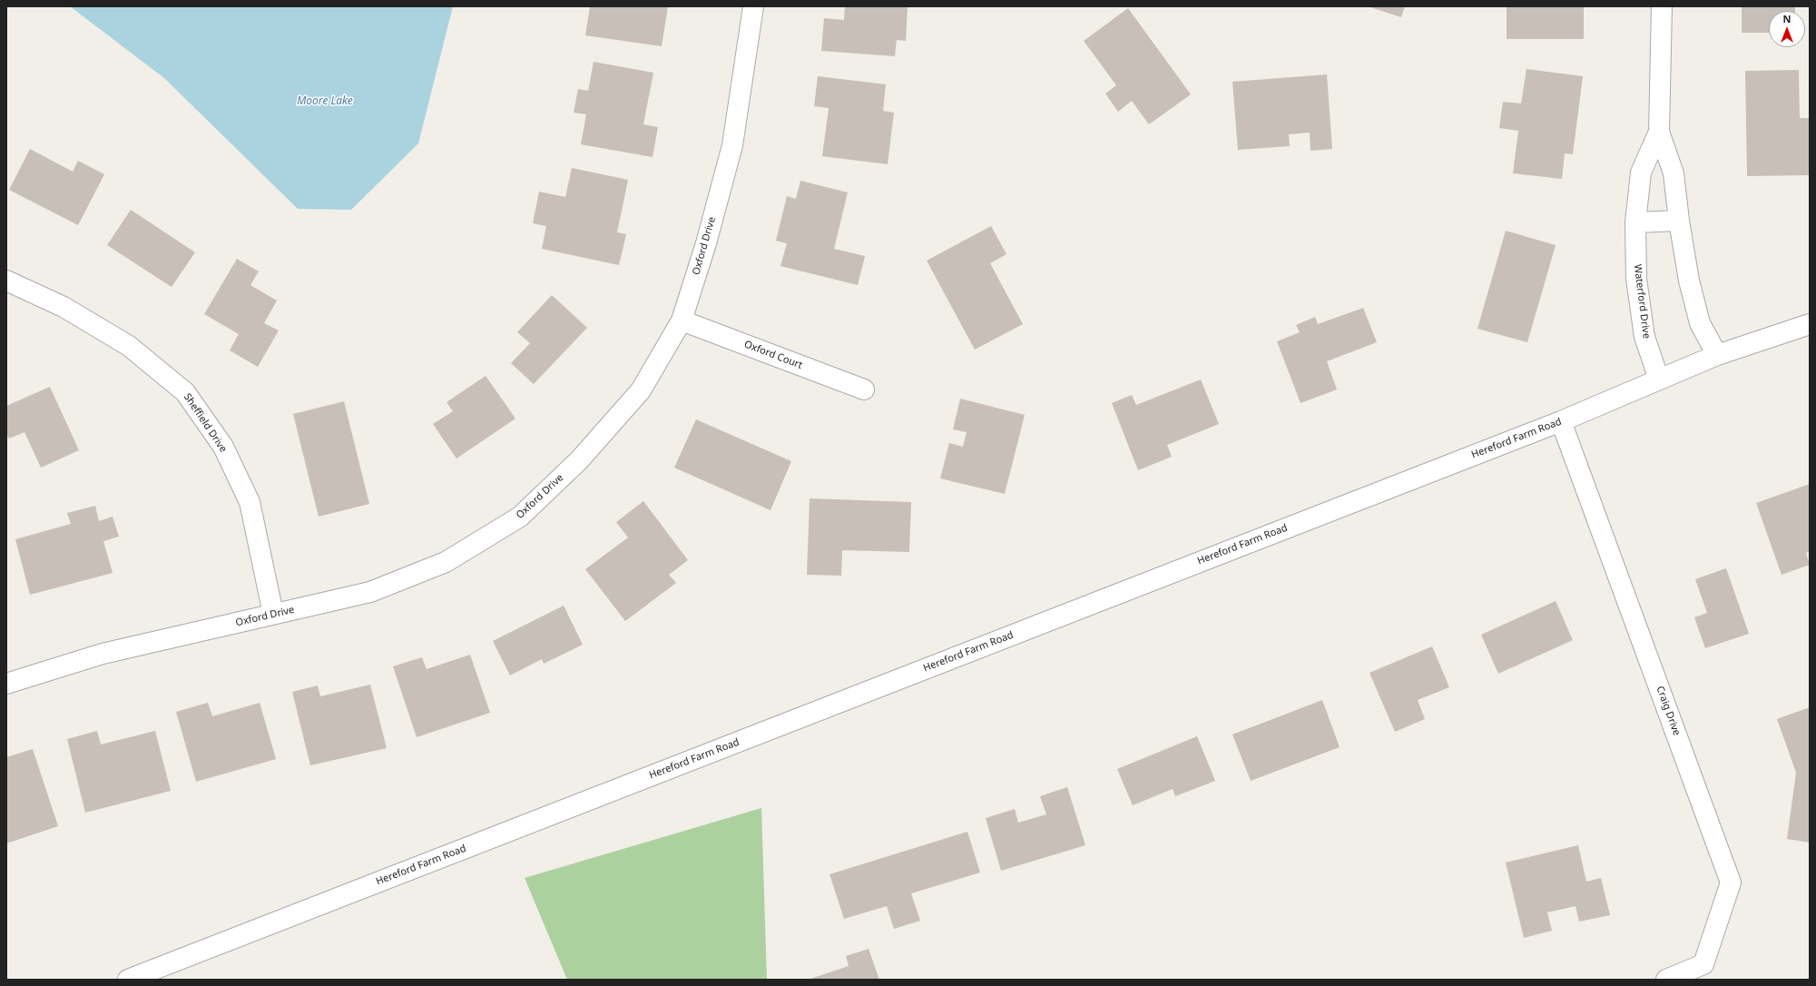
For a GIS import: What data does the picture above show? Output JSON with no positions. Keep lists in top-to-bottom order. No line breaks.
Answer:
{"streets":{"street":["Oxford Drive","Waterford Drive","Oxford Court","Sheffield Drive","Hereford Farm Road","Craig Drive"]},"crossings":[["Oxford Drive","Oxford Court"],["Oxford Drive","Sheffield Drive"],["Waterford Drive","Hereford Farm Road"],["Hereford Farm Road","Craig Drive"]],"water":["Moore Lake"],"north":"top"}
